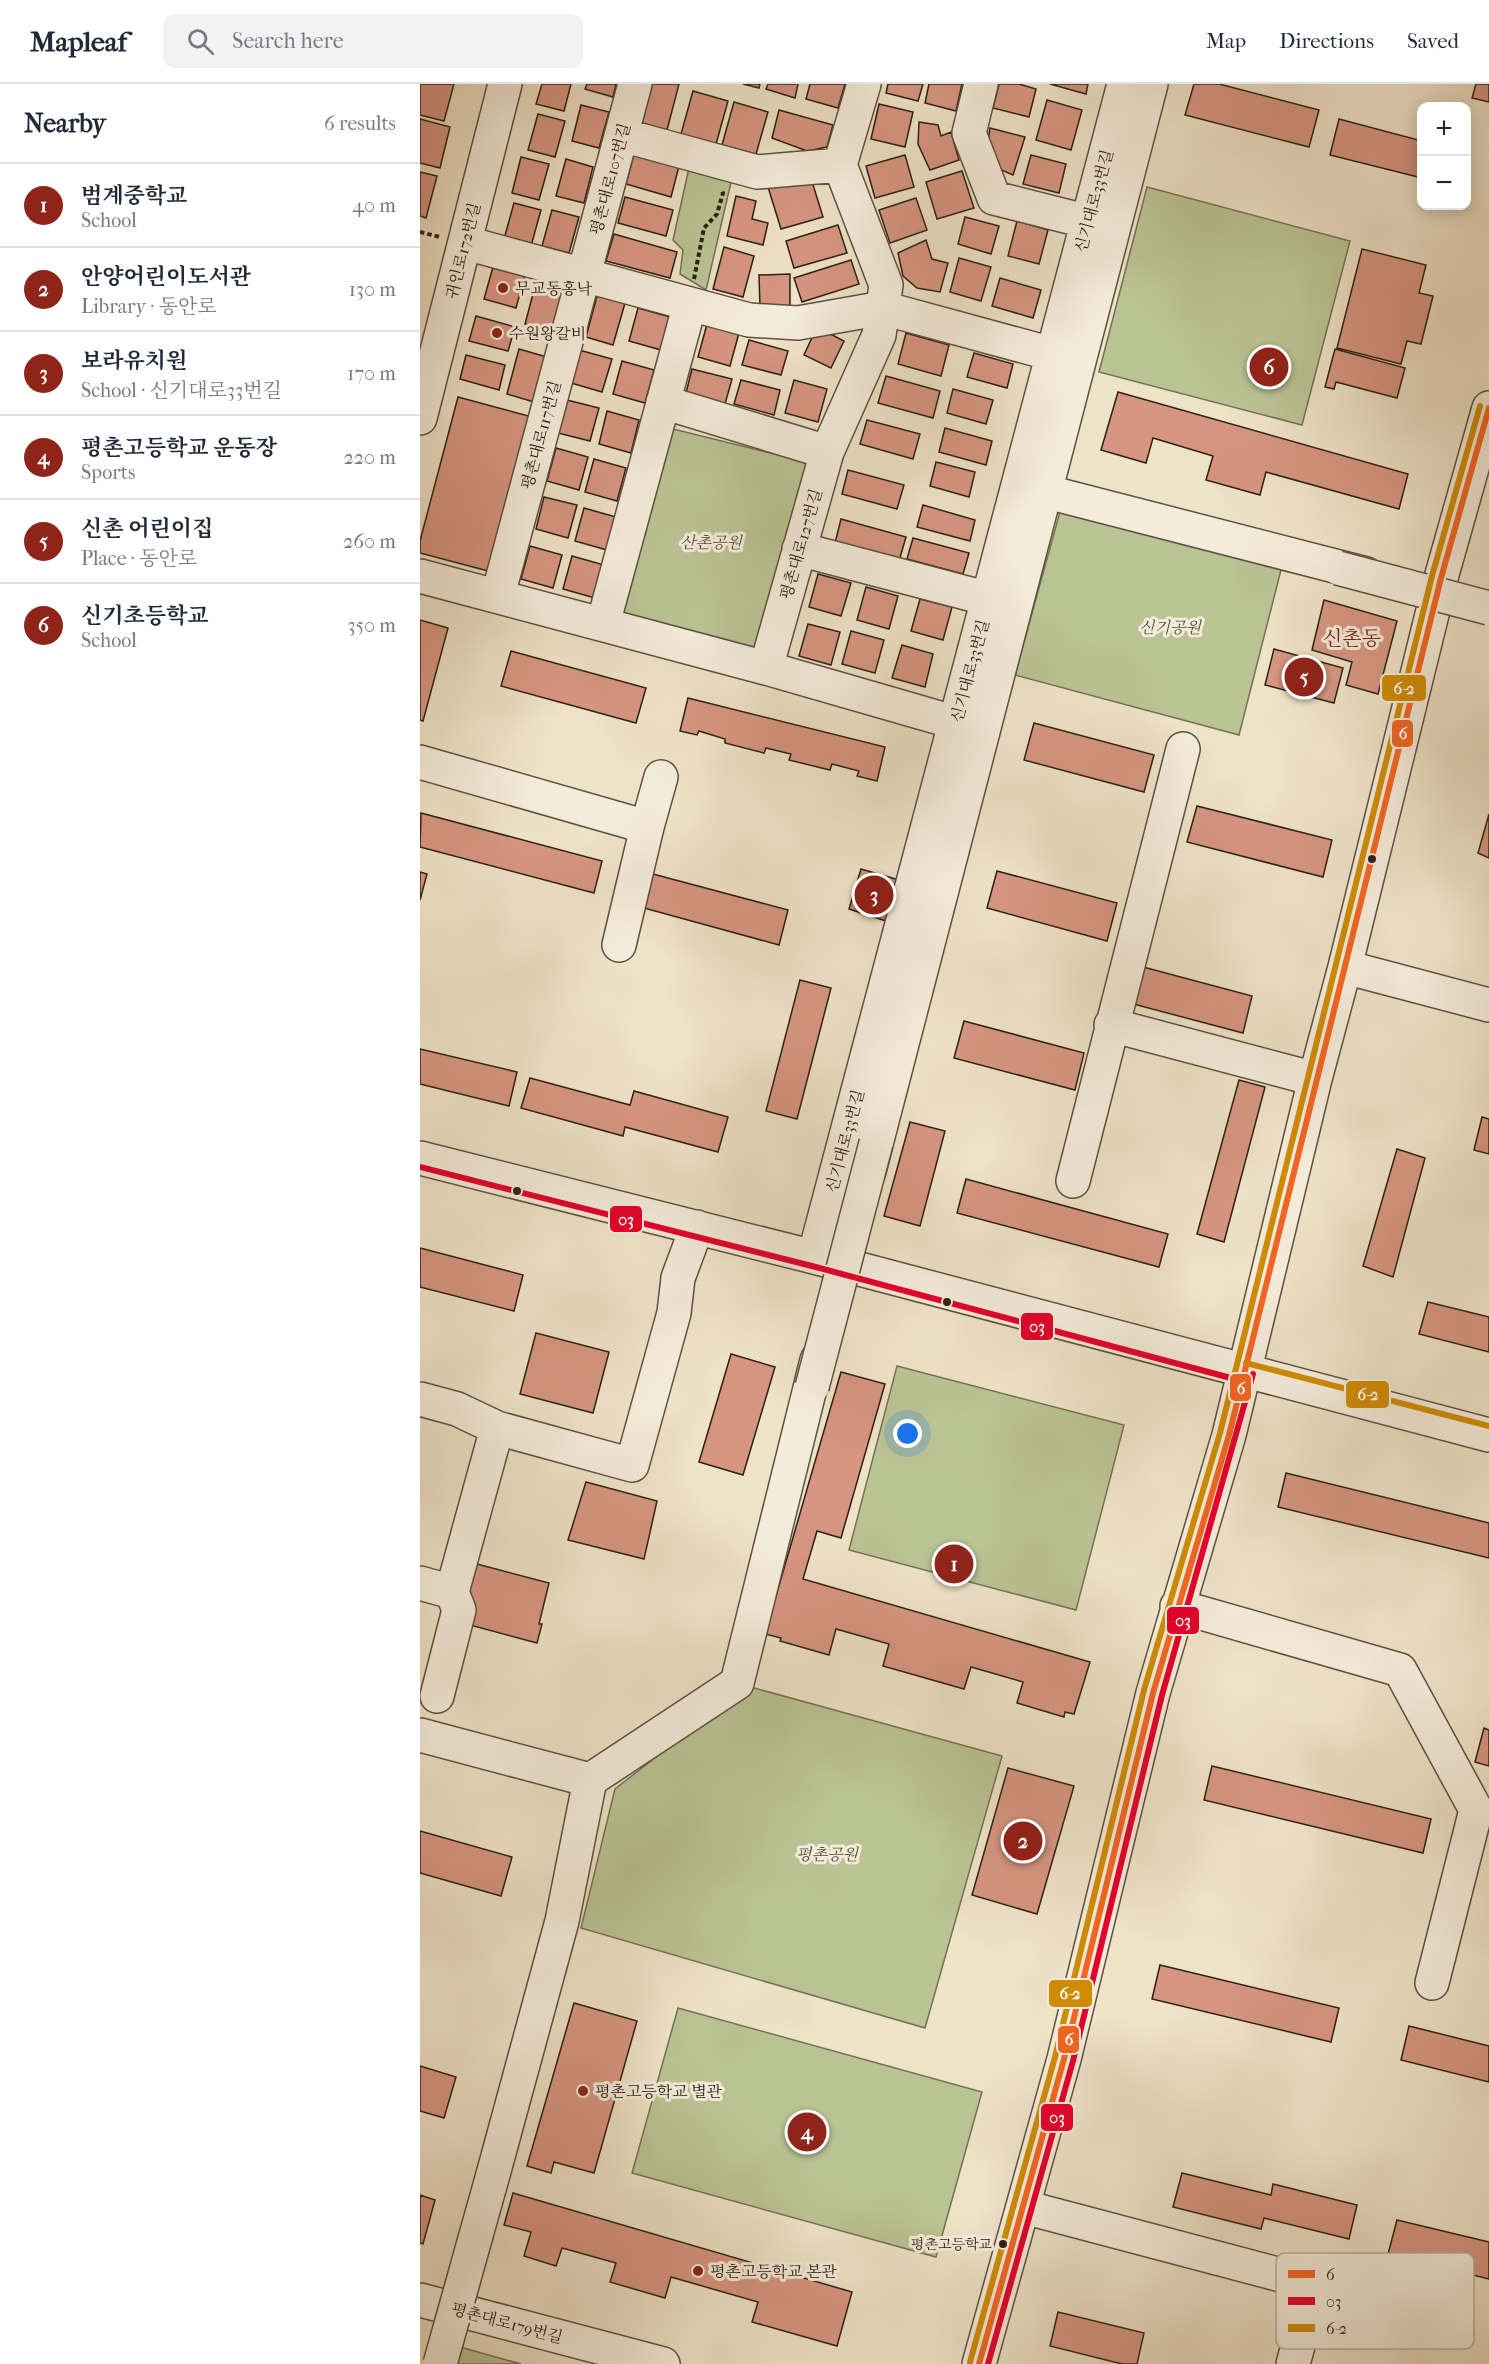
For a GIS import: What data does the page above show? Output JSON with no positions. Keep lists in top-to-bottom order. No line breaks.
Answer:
{"streets":{"street":["평촌대로107번길","신기대로33번길","귀인로172번길","평촌대로117번길","평촌대로127번길","평촌대로179번길"]},"crossings":[["평촌대로107번길","평촌대로117번길"]],"districts":["신촌동"],"parks":["산촌공원","신기공원","평촌공원"],"places":["무교동홍낙","수원왕갈비","평촌고등학교 별관","평촌고등학교","평촌고등학교 본관"],"lines":["transit line 6-2","transit line 6","transit line 03"],"legend":["6","03","6-2"],"page":{"header":"Mapleaf","search":"Search here","nav":["Map","Directions","Saved"],"heading":["Nearby","6 results"],"map_buttons":["+","−"],"list":[{"mark":"1","name":"범계중학교","note":"School","value":"40 m"},{"mark":"2","name":"안양어린이도서관","note":"Library · 동안로","value":"130 m"},{"mark":"3","name":"보라유치원","note":"School · 신기대로33번길","value":"170 m"},{"mark":"4","name":"평촌고등학교 운동장","note":"Sports","value":"220 m"},{"mark":"5","name":"신촌 어린이집","note":"Place · 동안로","value":"260 m"},{"mark":"6","name":"신기초등학교","note":"School","value":"350 m"}],"pins":["6","5","3","1","2","4"]}}
